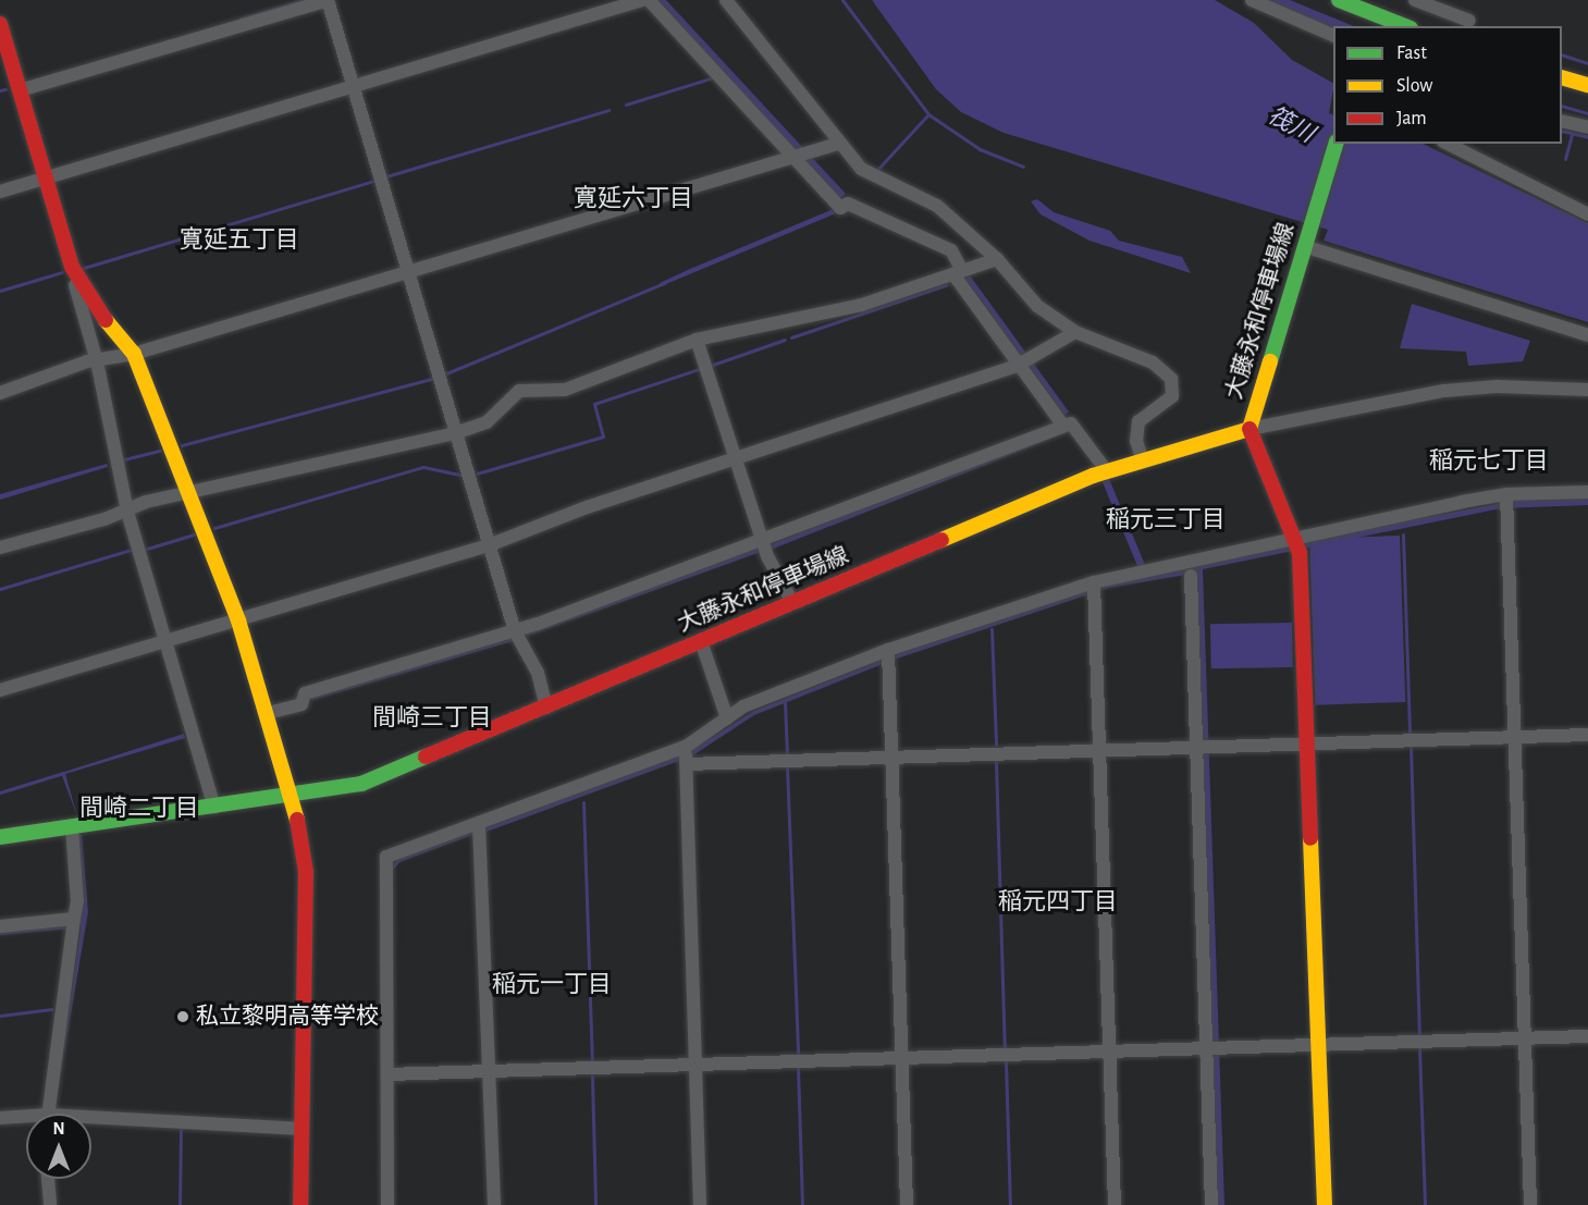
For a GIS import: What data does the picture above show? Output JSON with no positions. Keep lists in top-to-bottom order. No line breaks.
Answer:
{"streets":{"street":["大藤永和停車場線"]},"districts":["寛延六丁目","寛延五丁目","稲元七丁目","稲元三丁目","間崎三丁目","間崎二丁目","稲元四丁目","稲元一丁目"],"water":["筏川"],"places":["私立黎明高等学校"],"legend":["Fast","Slow","Jam"],"north":"top"}
